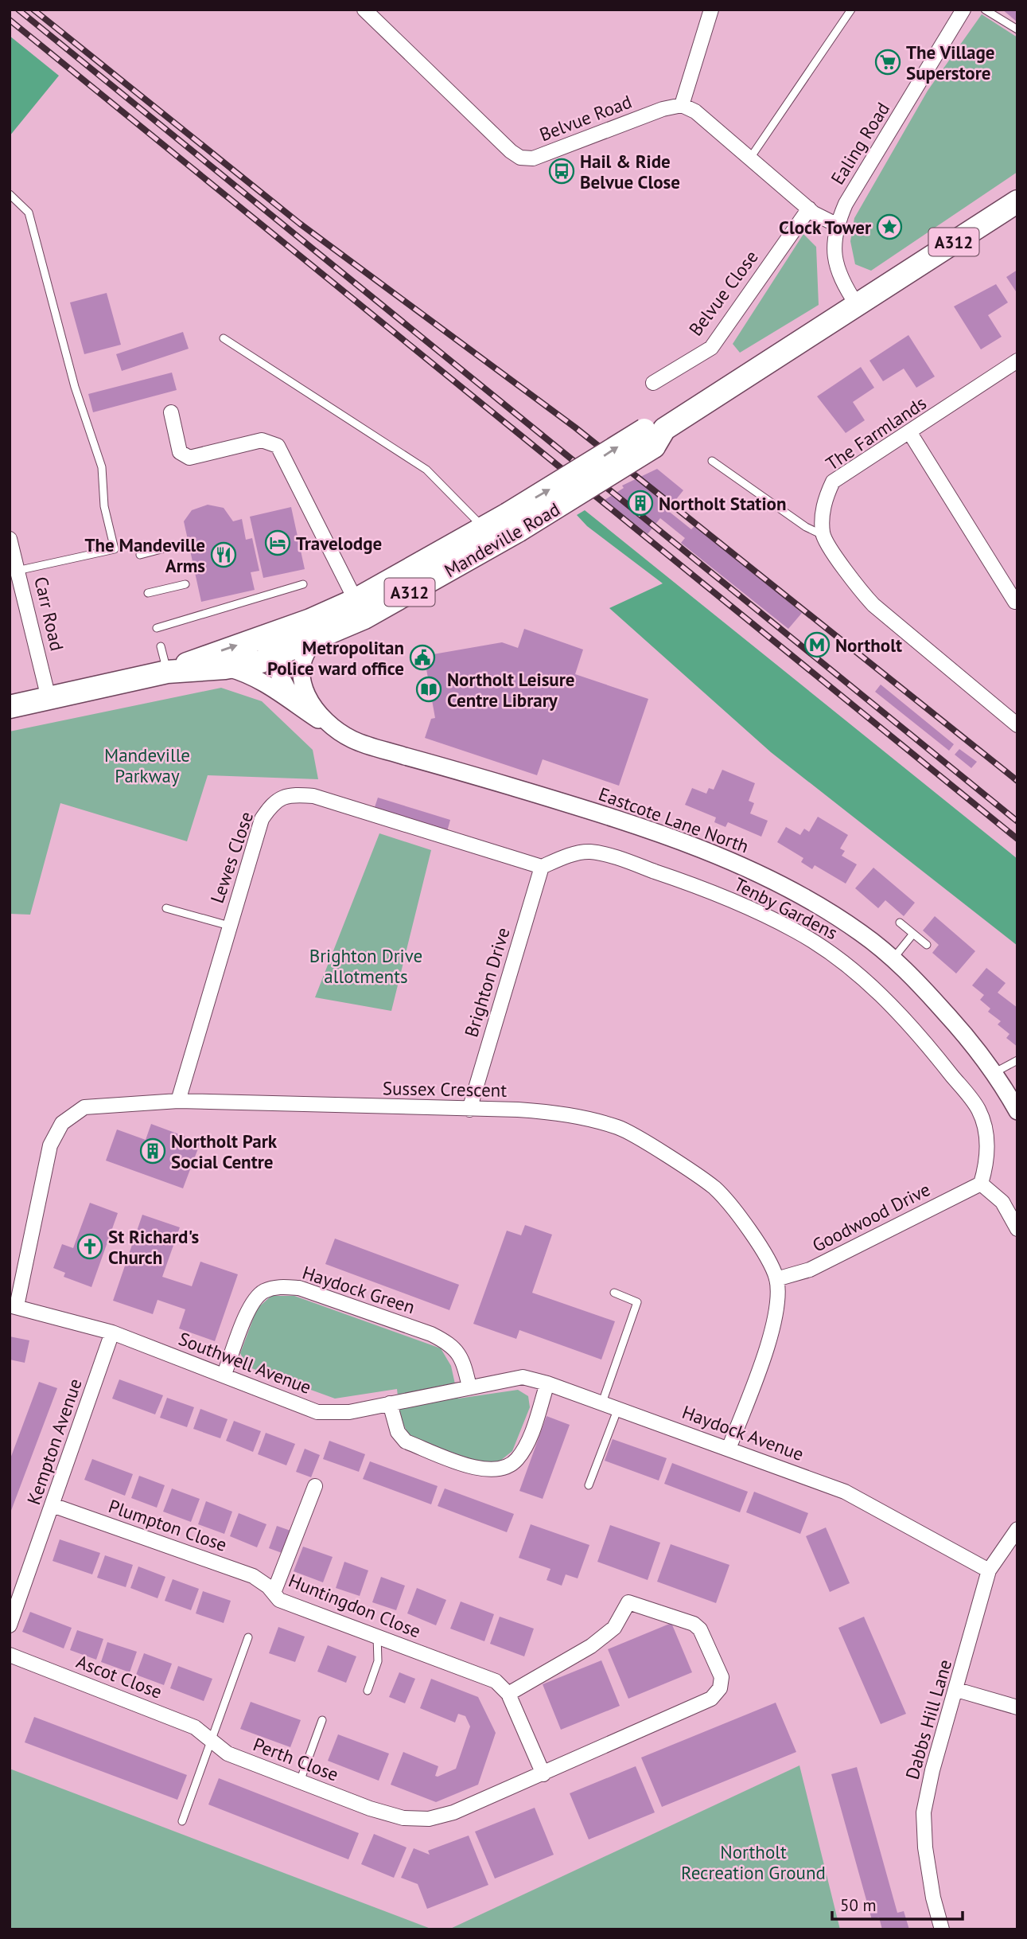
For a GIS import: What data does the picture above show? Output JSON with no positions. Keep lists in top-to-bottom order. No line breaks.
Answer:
{"streets":{"main road":["A312","Mandeville Road"],"street":["Belvue Road","Ealing Road","Belvue Close","The Farmlands","Carr Road","Eastcote Lane North","Lewes Close","Tenby Gardens","Brighton Drive","Sussex Crescent","Goodwood Drive","Haydock Green","Southwell Avenue","Haydock Avenue","Kempton Avenue","Plumpton Close","Huntingdon Close","Ascot Close","Dabbs Hill Lane","Perth Close"]},"crossings":[["Ealing Road","Mandeville Road"],["Mandeville Road","Carr Road"],["Mandeville Road","Eastcote Lane North"],["Lewes Close","Tenby Gardens"],["Lewes Close","Brighton Drive"],["Lewes Close","Sussex Crescent"],["Tenby Gardens","Brighton Drive"],["Tenby Gardens","Goodwood Drive"],["Brighton Drive","Sussex Crescent"],["Sussex Crescent","Goodwood Drive"],["Sussex Crescent","Southwell Avenue"],["Haydock Green","Southwell Avenue"],["Haydock Green","Haydock Avenue"],["Southwell Avenue","Haydock Avenue"],["Southwell Avenue","Kempton Avenue"],["Haydock Avenue","Dabbs Hill Lane"],["Kempton Avenue","Plumpton Close"],["Plumpton Close","Huntingdon Close"],["Huntingdon Close","Perth Close"],["Ascot Close","Perth Close"]],"parks":["Mandeville Parkway","Brighton Drive allotments","Northolt Recreation Ground"],"places":{"supermarket":["The Village Superstore"],"bus stop":["Hail & Ride Belvue Close"],"place":["Clock Tower"],"building":["Northolt Station","Northolt Park Social Centre"],"hotel":["Travelodge"],"restaurant":["The Mandeville Arms"],"metro station":["Northolt"],"public building":["Metropolitan Police ward office"],"library":["Northolt Leisure Centre Library"],"church":["St Richard's Church"]},"scale_bar":"50 m"}
